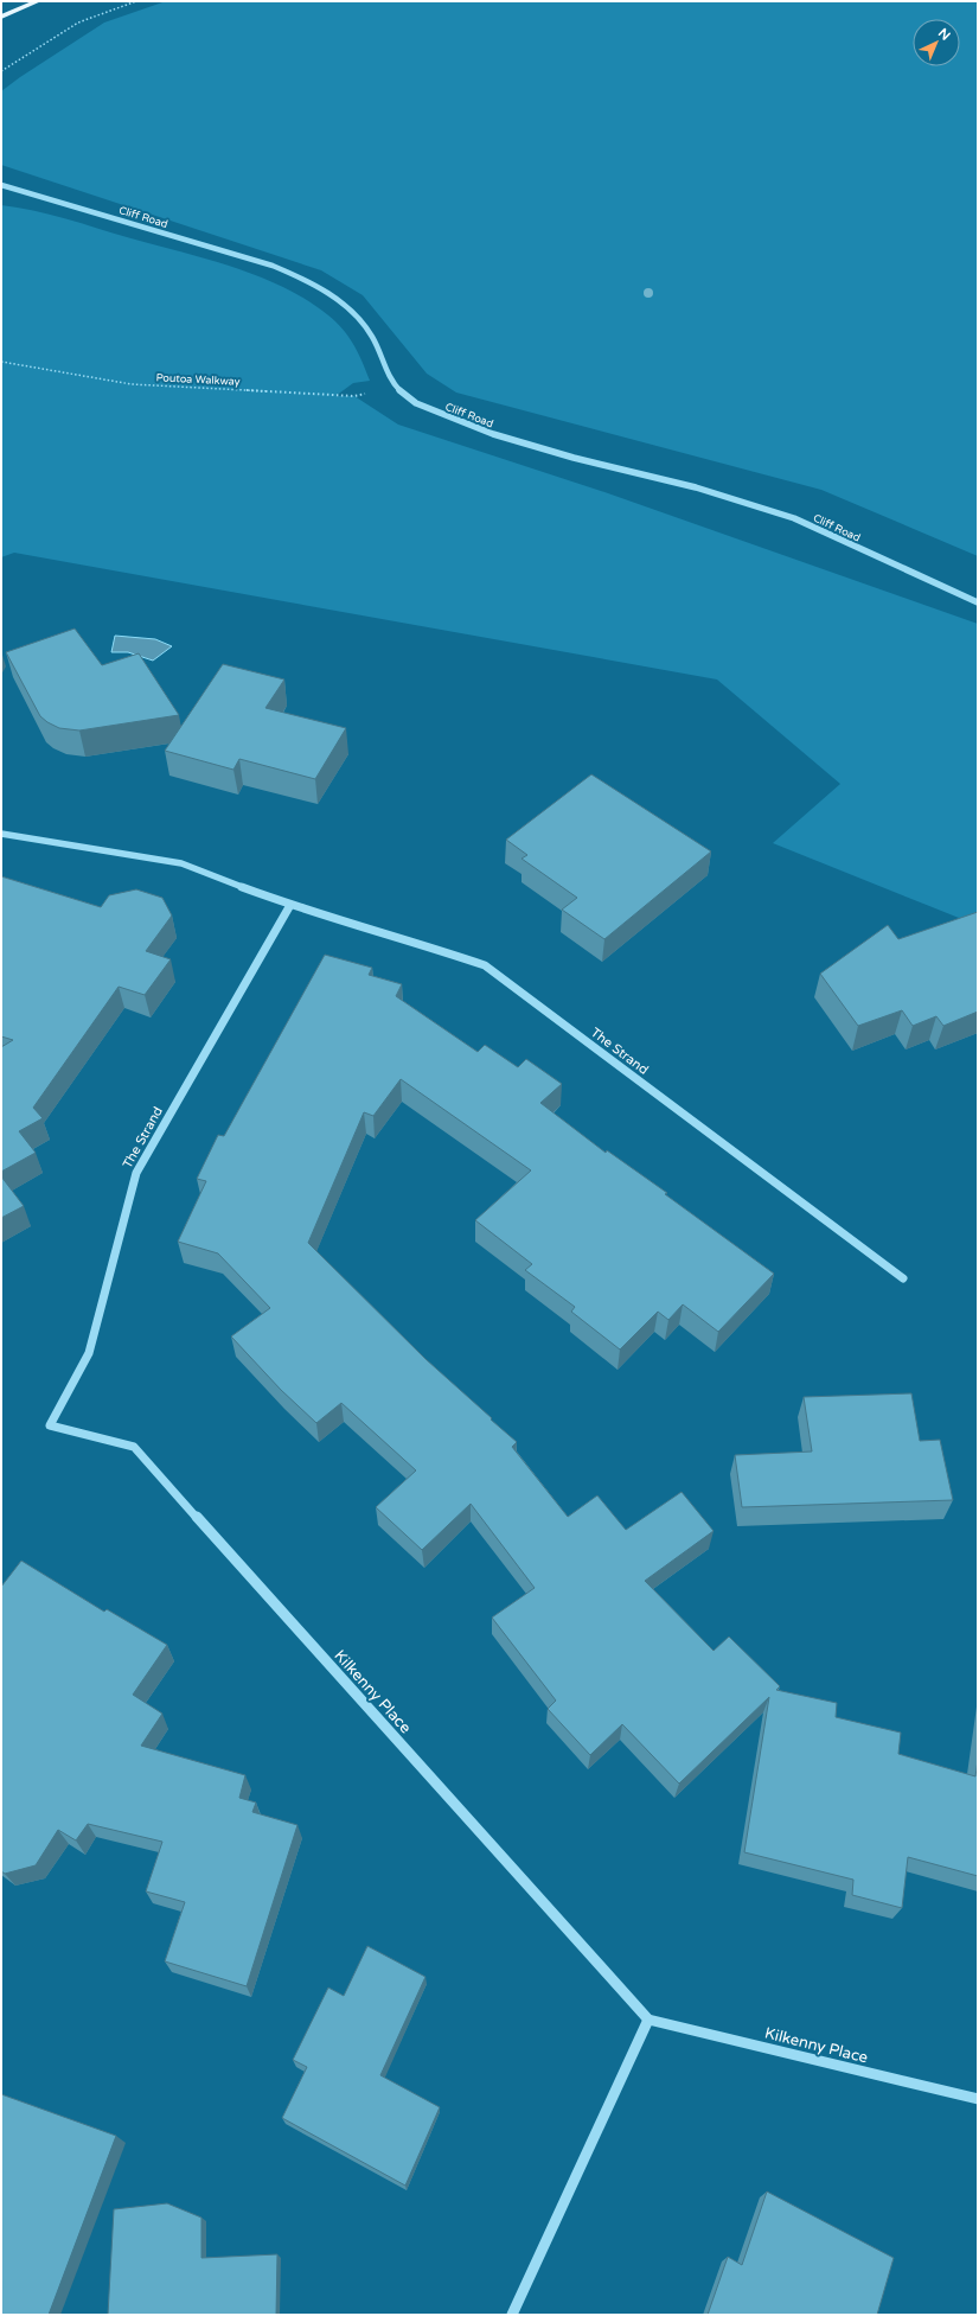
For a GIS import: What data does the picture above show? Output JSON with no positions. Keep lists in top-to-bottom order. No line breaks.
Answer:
{"streets":{"street":["Cliff Road","The Strand","Kilkenny Place"],"path":["Poutoa Walkway"]},"crossings":[["Cliff Road","Poutoa Walkway"],["The Strand","Kilkenny Place"]],"north":"top right"}
